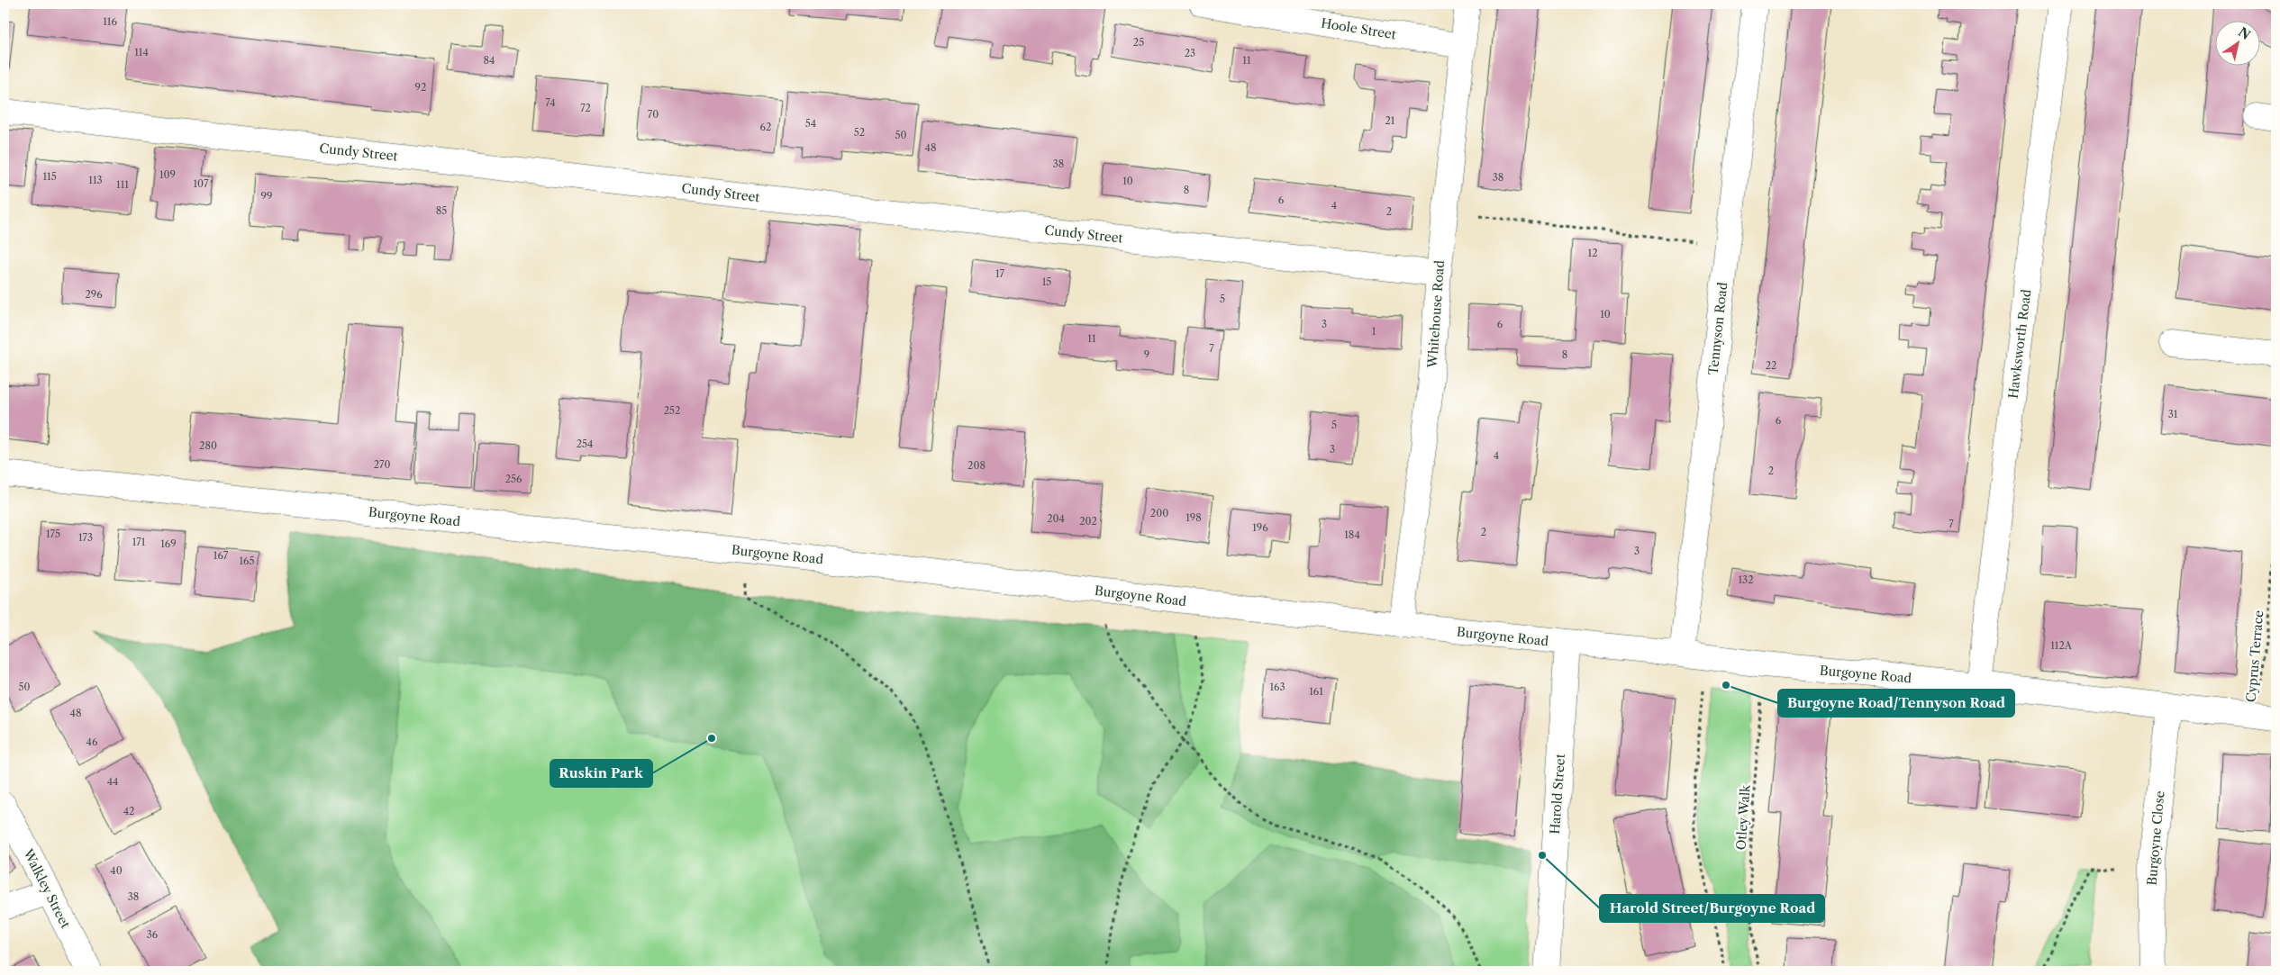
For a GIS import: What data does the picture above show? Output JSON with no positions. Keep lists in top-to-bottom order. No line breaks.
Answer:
{"streets":{"street":["Hoole Street","Cundy Street","Whitehouse Road","Tennyson Road","Hawksworth Road","Burgoyne Road","Harold Street","Burgoyne Close","Walkley Street"],"path":["Cyprus Terrace","Otley Walk"]},"crossings":[["Hoole Street","Whitehouse Road"],["Cundy Street","Whitehouse Road"],["Whitehouse Road","Burgoyne Road"],["Tennyson Road","Burgoyne Road"],["Hawksworth Road","Burgoyne Road"],["Burgoyne Road","Cyprus Terrace"],["Burgoyne Road","Harold Street"],["Burgoyne Road","Otley Walk"],["Burgoyne Road","Burgoyne Close"]],"places":["Burgoyne Road/Tennyson Road","Ruskin Park","Harold Street/Burgoyne Road"],"house_numbers":["116","25","114","23","84","11","92","74","72","70","21","54","62","52","50","48","38","109","115","38","113","10","107","111","8","99","6","4","85","2","12","17","15","296","5","10","3","6","1","11","7","9","8","22","252","31","6","5","254","280","3","4","270","208","2","256","200","198","204","202","7","196","2","175","184","173","171","169","3","167","165","132","112A","50","163","161","48","46","44","42","40","38","36"],"north":"top right"}
